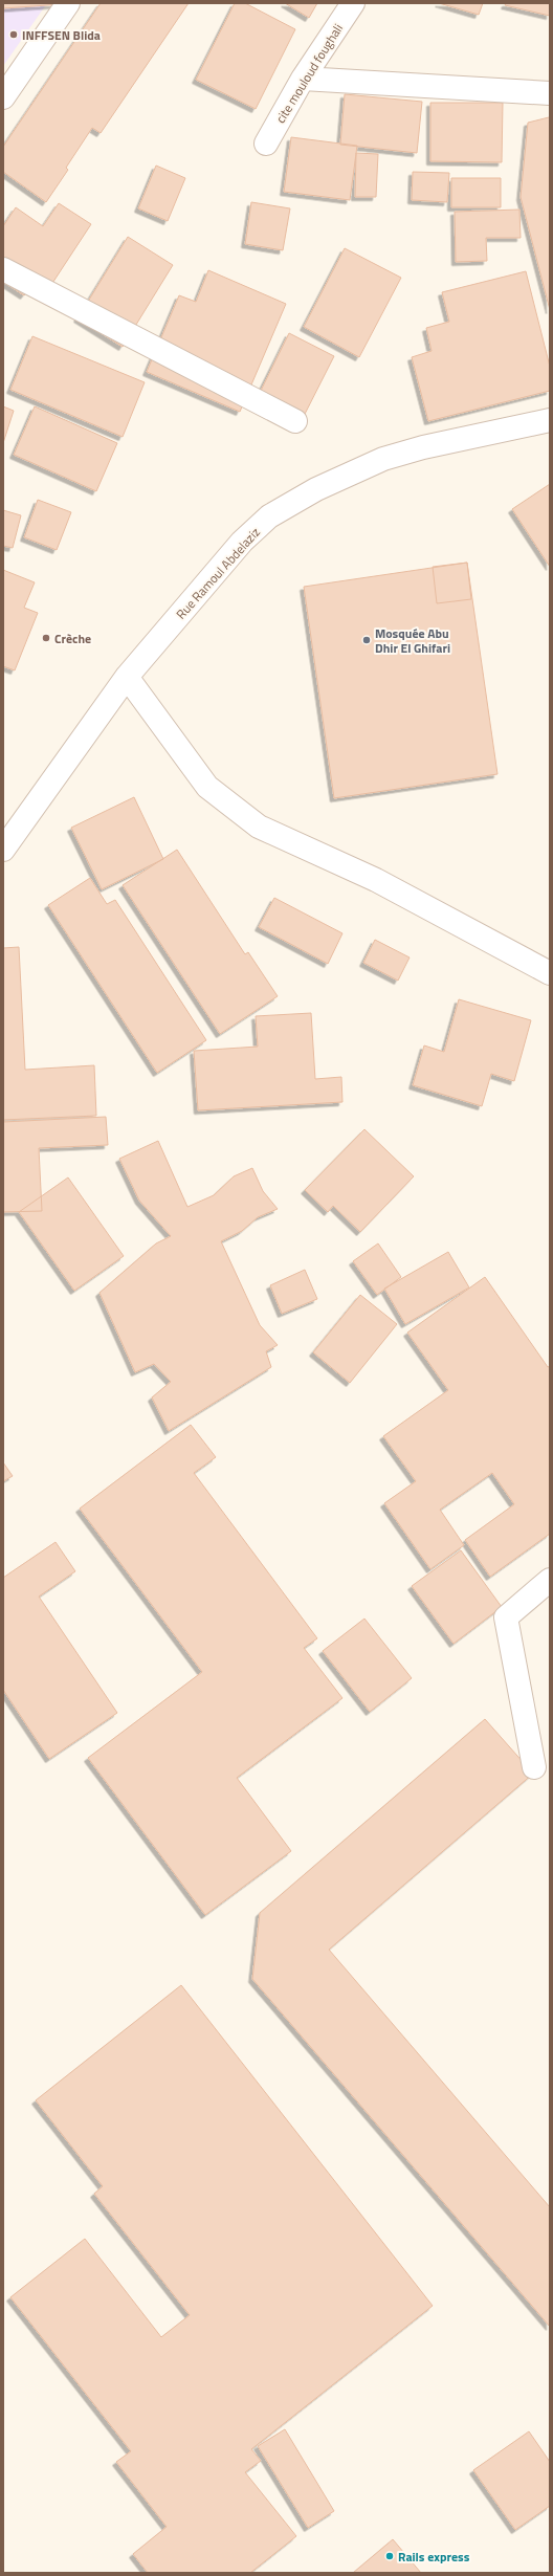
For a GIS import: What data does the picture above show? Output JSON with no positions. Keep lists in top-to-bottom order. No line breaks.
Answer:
{"streets":{"street":["cite mouloud foughali","Rue Ramoul Abdelaziz"]},"places":["INFFSEN Blida","Crèche","Mosquée Abu Dhir El Ghifari","Rails express"]}
